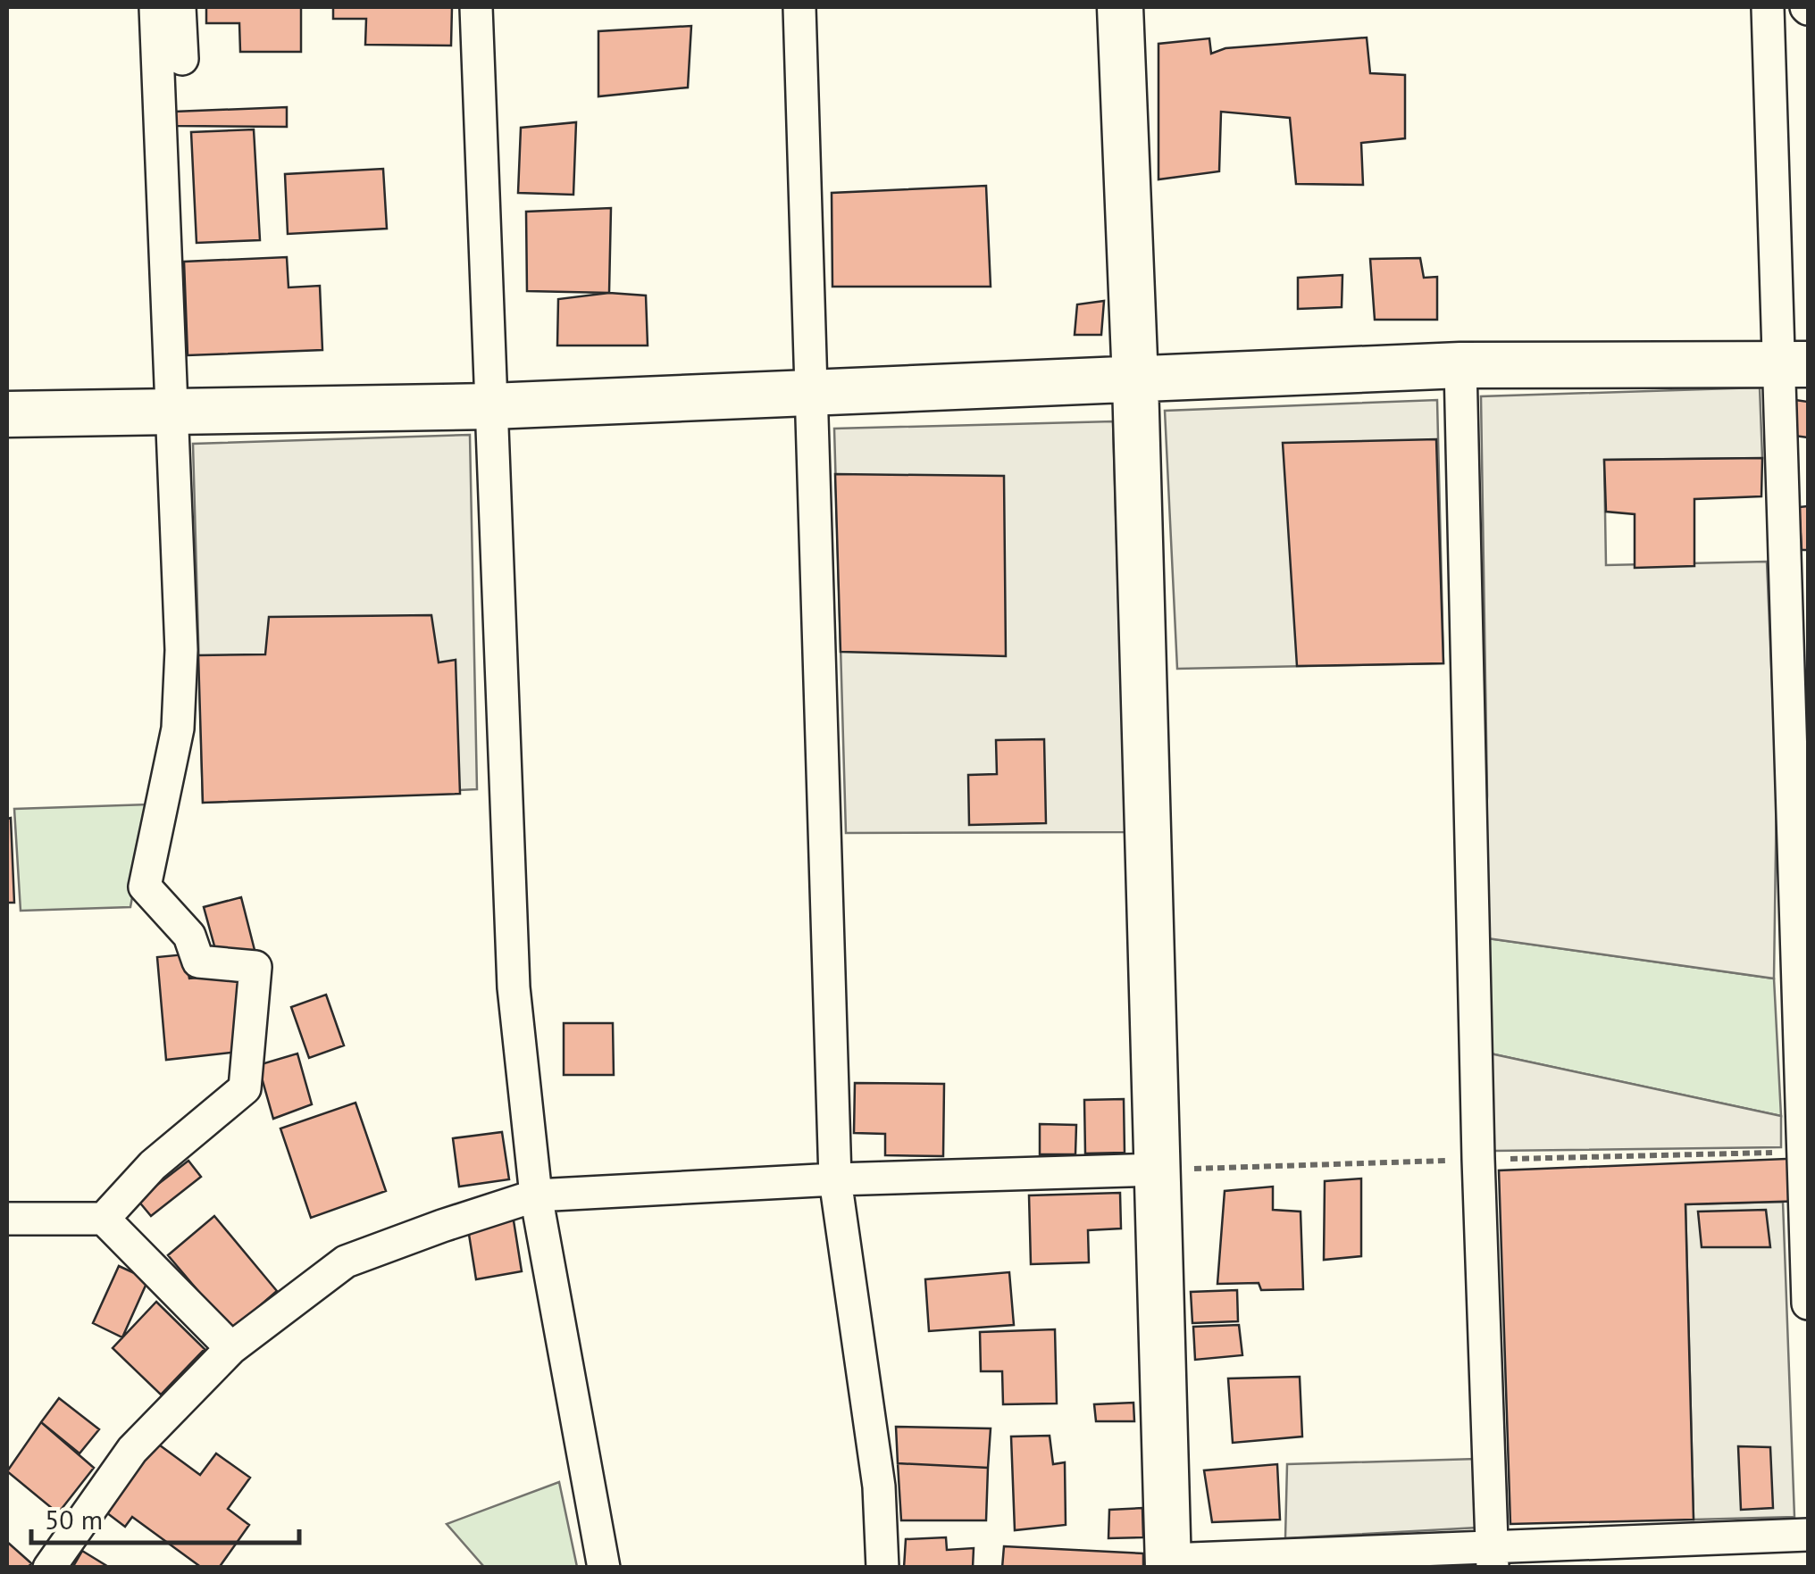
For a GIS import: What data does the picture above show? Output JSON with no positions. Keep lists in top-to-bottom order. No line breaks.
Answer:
{"scale_bar":"50 m"}
